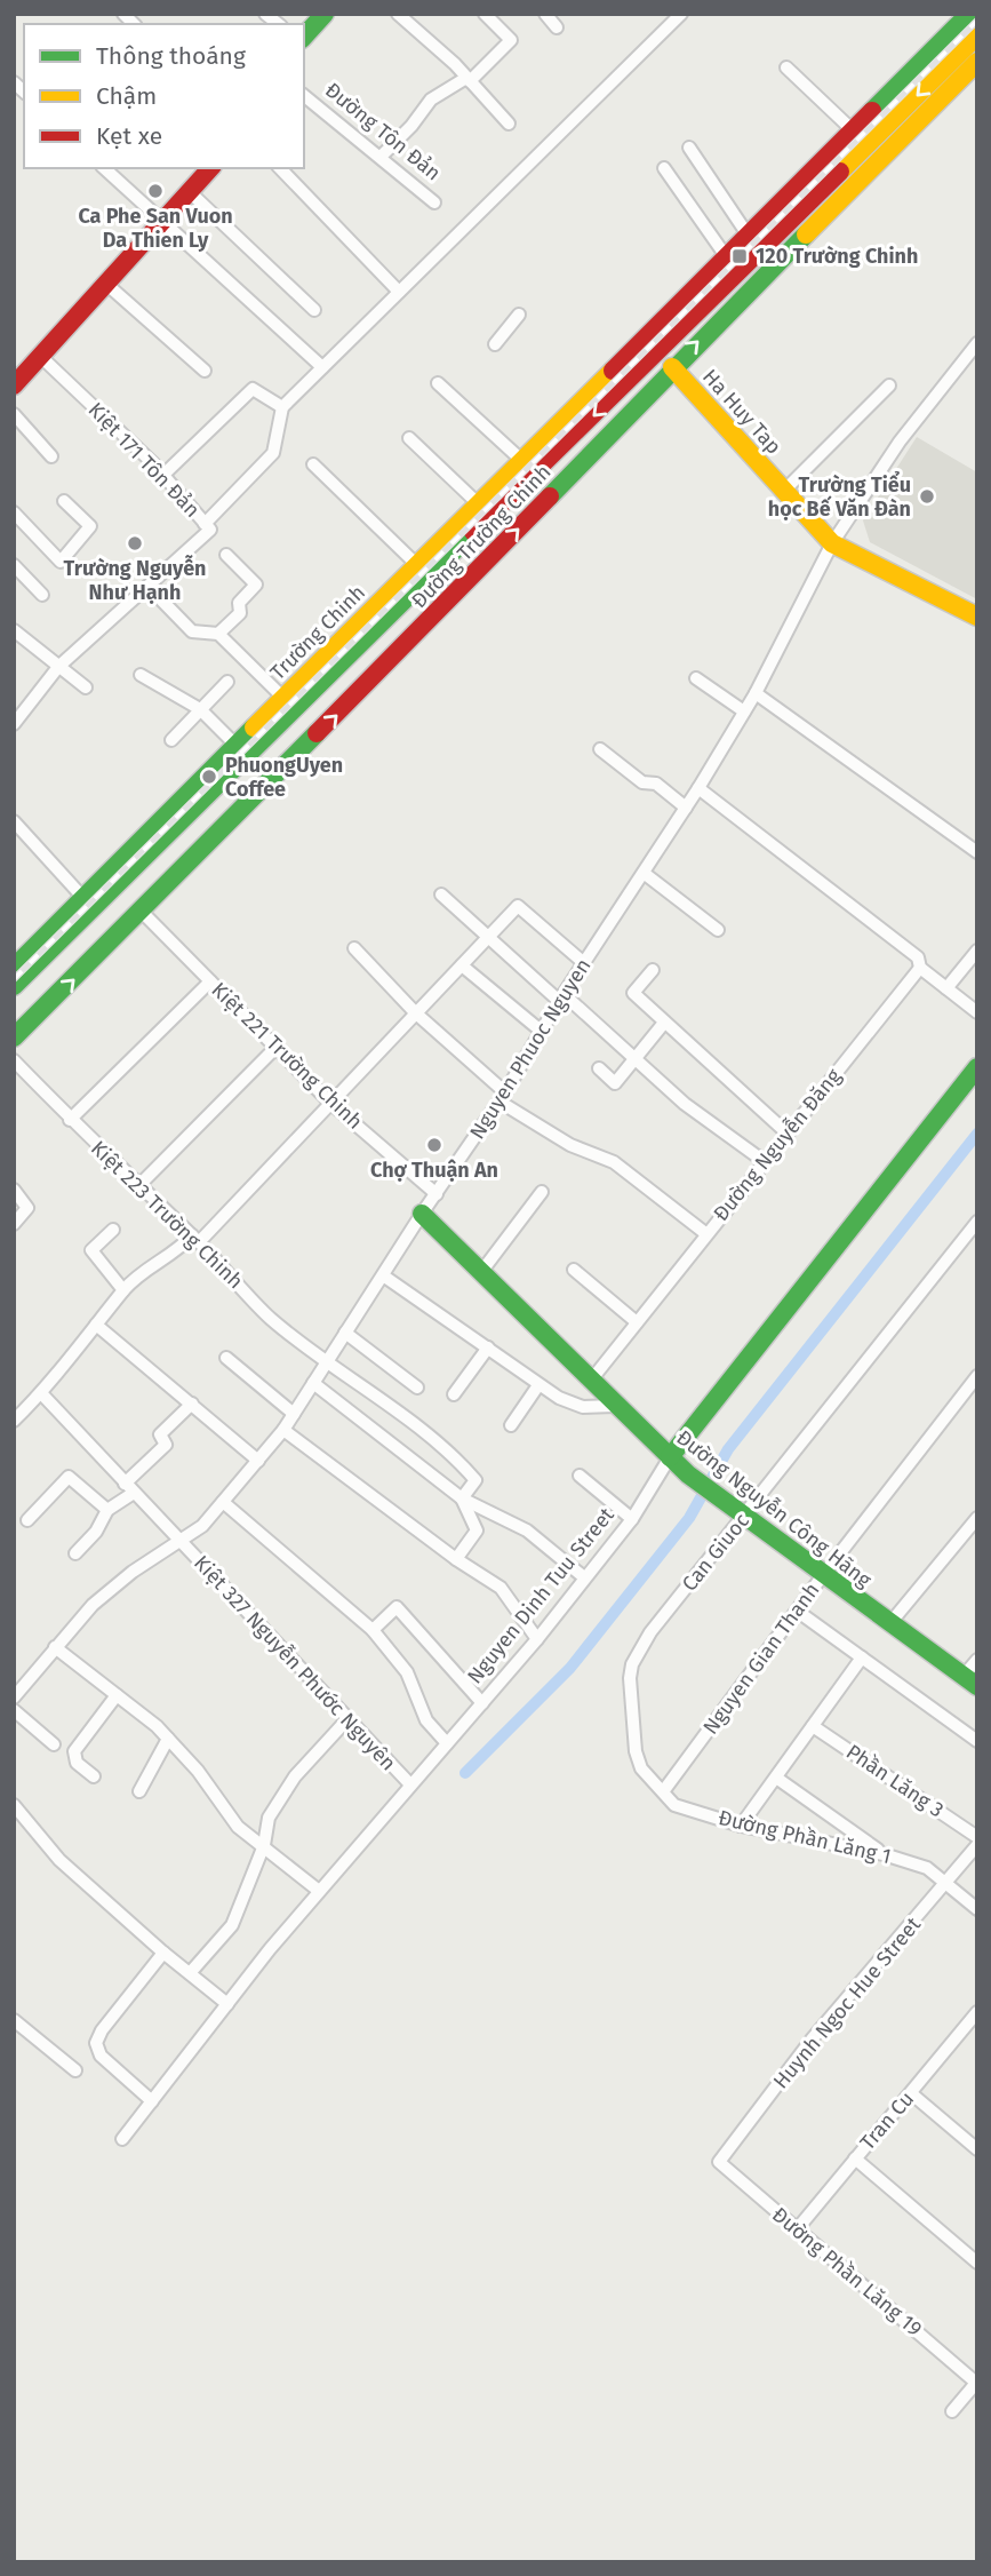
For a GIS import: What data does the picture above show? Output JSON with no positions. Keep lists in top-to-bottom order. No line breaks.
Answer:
{"streets":{"main road":["Ha Huy Tap","Đường Trường Chinh","Trường Chinh","Đường Nguyễn Công Hãng","Nguyen Dinh Tuu Street"],"street":["Đường Tôn Đản","Kiệt 171 Tôn Đản","Nguyen Phuoc Nguyen","Kiệt 221 Trường Chinh","Đường Nguyễn Đăng","Kiệt 223 Trường Chinh","Can Giuoc","Nguyen Gian Thanh","Kiệt 327 Nguyễn Phước Nguyên","Phần Lăng 3","Đường Phần Lăng 1","Huynh Ngoc Hue Street","Tran Cu","Đường Phần Lăng 19"]},"crossings":[["Ha Huy Tap","Đường Trường Chinh"],["Ha Huy Tap","Nguyen Phuoc Nguyen"],["Đường Trường Chinh","Kiệt 221 Trường Chinh"],["Nguyen Phuoc Nguyen","Kiệt 221 Trường Chinh"],["Nguyen Phuoc Nguyen","Kiệt 223 Trường Chinh"],["Nguyen Phuoc Nguyen","Đường Nguyễn Công Hãng"],["Nguyen Phuoc Nguyen","Kiệt 327 Nguyễn Phước Nguyên"],["Đường Nguyễn Đăng","Đường Nguyễn Công Hãng"],["Đường Nguyễn Công Hãng","Can Giuoc"],["Đường Nguyễn Công Hãng","Nguyen Dinh Tuu Street"],["Đường Nguyễn Công Hãng","Nguyen Gian Thanh"],["Can Giuoc","Nguyen Gian Thanh"],["Can Giuoc","Đường Phần Lăng 1"],["Nguyen Dinh Tuu Street","Kiệt 327 Nguyễn Phước Nguyên"],["Nguyen Gian Thanh","Đường Phần Lăng 1"],["Đường Phần Lăng 1","Huynh Ngoc Hue Street"],["Huynh Ngoc Hue Street","Đường Phần Lăng 19"],["Tran Cu","Đường Phần Lăng 19"]],"places":{"other":["Ca Phe San Vuon Da Thien Ly","Trường Tiểu học Bế Văn Đàn","Trường Nguyễn Như Hạnh","PhuongUyen Coffee","Chợ Thuận An"],"transit":["120 Trường Chinh"]},"legend":["Thông thoáng","Chậm","Kẹt xe"]}
